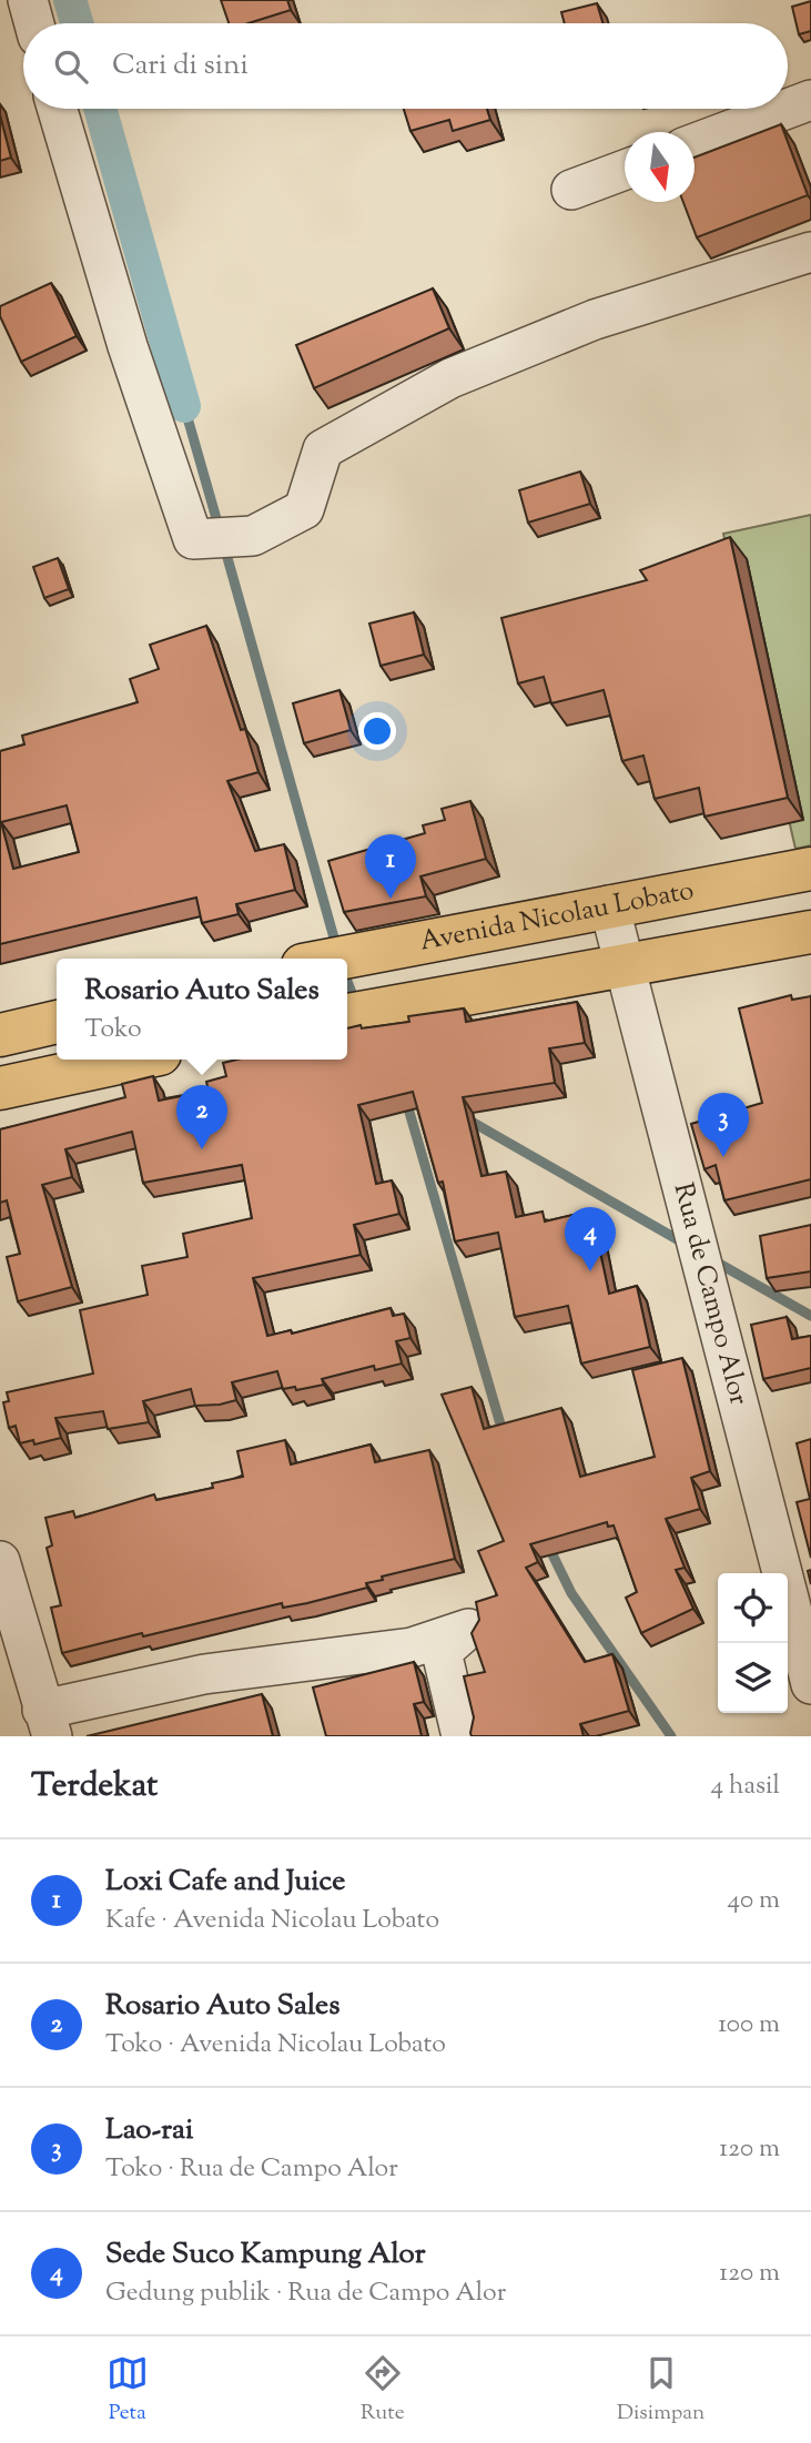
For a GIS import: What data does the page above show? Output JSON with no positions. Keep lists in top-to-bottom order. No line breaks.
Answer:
{"streets":{"main road":["Avenida Nicolau Lobato"],"street":["Rua de Campo Alor"]},"crossings":[["Avenida Nicolau Lobato","Rua de Campo Alor"]],"north":"bottom","page":{"search":"Cari di sini","pins":["1","2","3","4"],"popup":["Rosario Auto Sales","Toko"],"heading":["Terdekat","4 hasil"],"list":[{"mark":"1","name":"Loxi Cafe and Juice","note":"Kafe · Avenida Nicolau Lobato","value":"40 m"},{"mark":"2","name":"Rosario Auto Sales","note":"Toko · Avenida Nicolau Lobato","value":"100 m"},{"mark":"3","name":"Lao-rai","note":"Toko · Rua de Campo Alor","value":"120 m"},{"mark":"4","name":"Sede Suco Kampung Alor","note":"Gedung publik · Rua de Campo Alor","value":"120 m"}],"nav":["Peta","Rute","Disimpan"]}}
